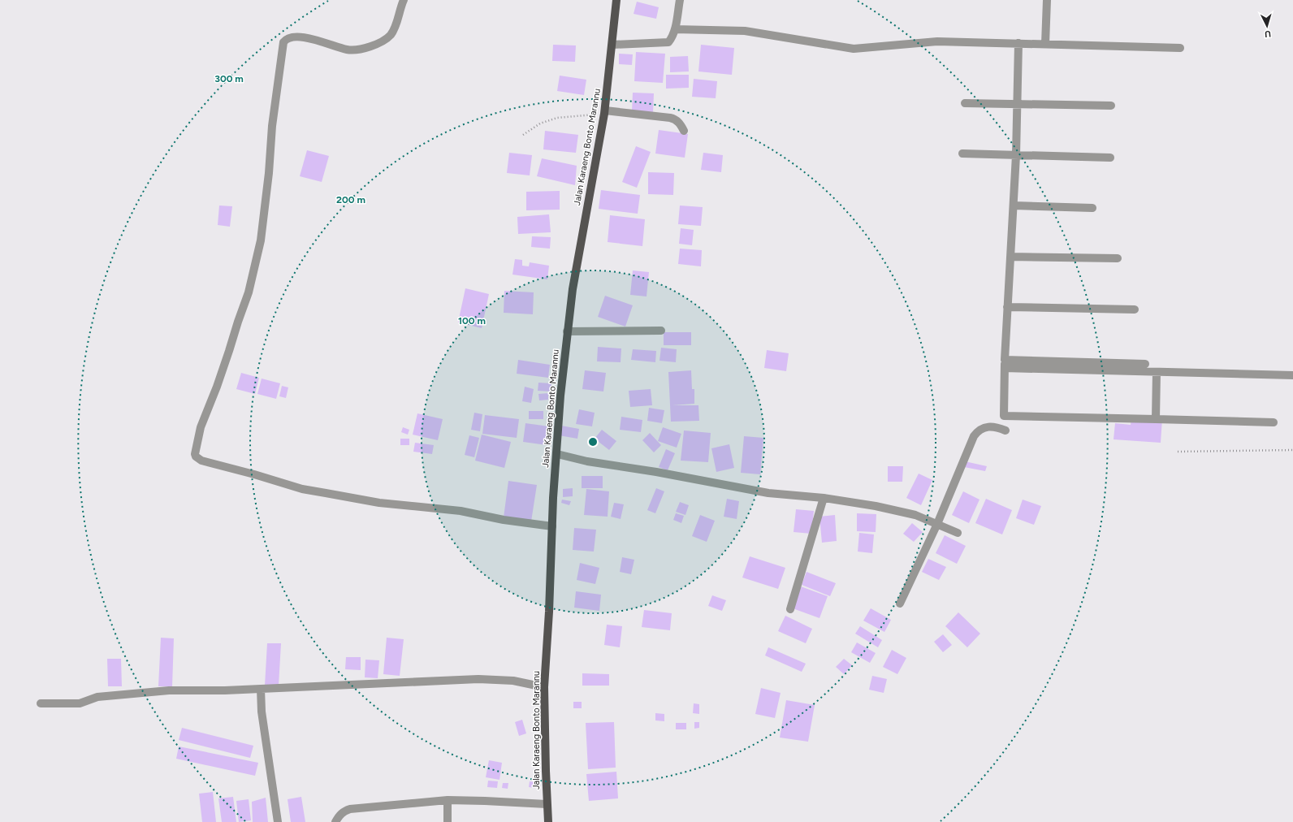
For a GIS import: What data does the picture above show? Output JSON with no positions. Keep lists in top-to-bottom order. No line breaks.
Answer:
{"streets":{"main road":["Jalan Karaeng Bonto Marannu"]},"north":"bottom","rings":["300 m","200 m","100 m"]}
